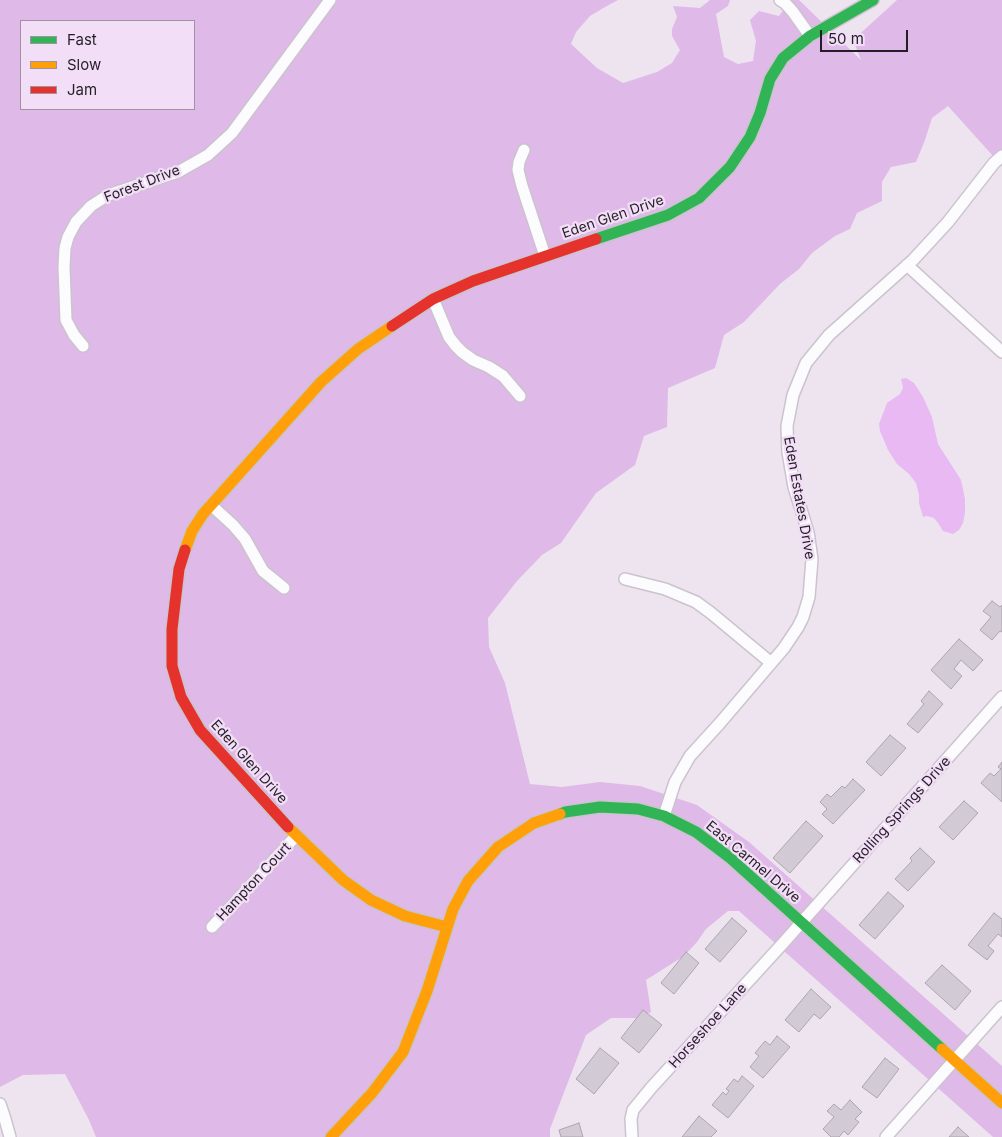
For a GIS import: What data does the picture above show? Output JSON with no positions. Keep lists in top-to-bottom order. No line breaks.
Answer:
{"streets":{"street":["Forest Drive","Eden Glen Drive","Eden Estates Drive","Rolling Springs Drive","East Carmel Drive","Hampton Court","Horseshoe Lane"]},"crossings":[["Eden Glen Drive","East Carmel Drive"],["Eden Glen Drive","Hampton Court"],["Eden Estates Drive","East Carmel Drive"],["Rolling Springs Drive","East Carmel Drive"],["Rolling Springs Drive","Horseshoe Lane"],["East Carmel Drive","Horseshoe Lane"]],"legend":["Fast","Slow","Jam"],"scale_bar":"50 m"}
